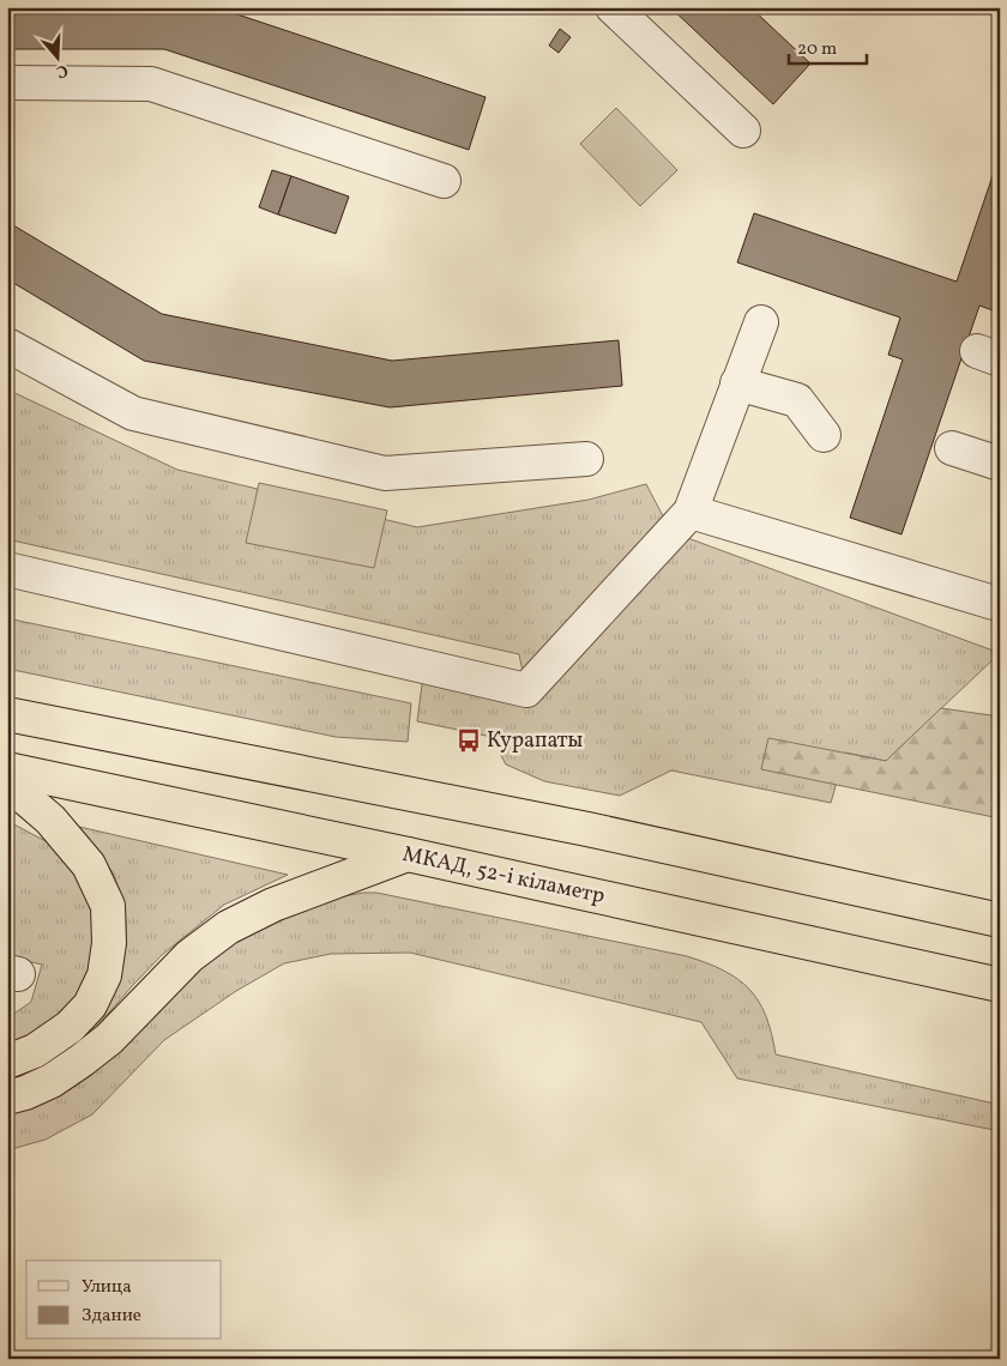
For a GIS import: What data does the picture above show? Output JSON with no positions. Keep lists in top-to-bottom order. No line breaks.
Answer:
{"streets":{"highway":["МКАД, 52-і кіламетр"]},"places":{"bus stop":["Курапаты"]},"legend":["Улица","Здание"],"scale_bar":"20 m","north":"bottom"}
